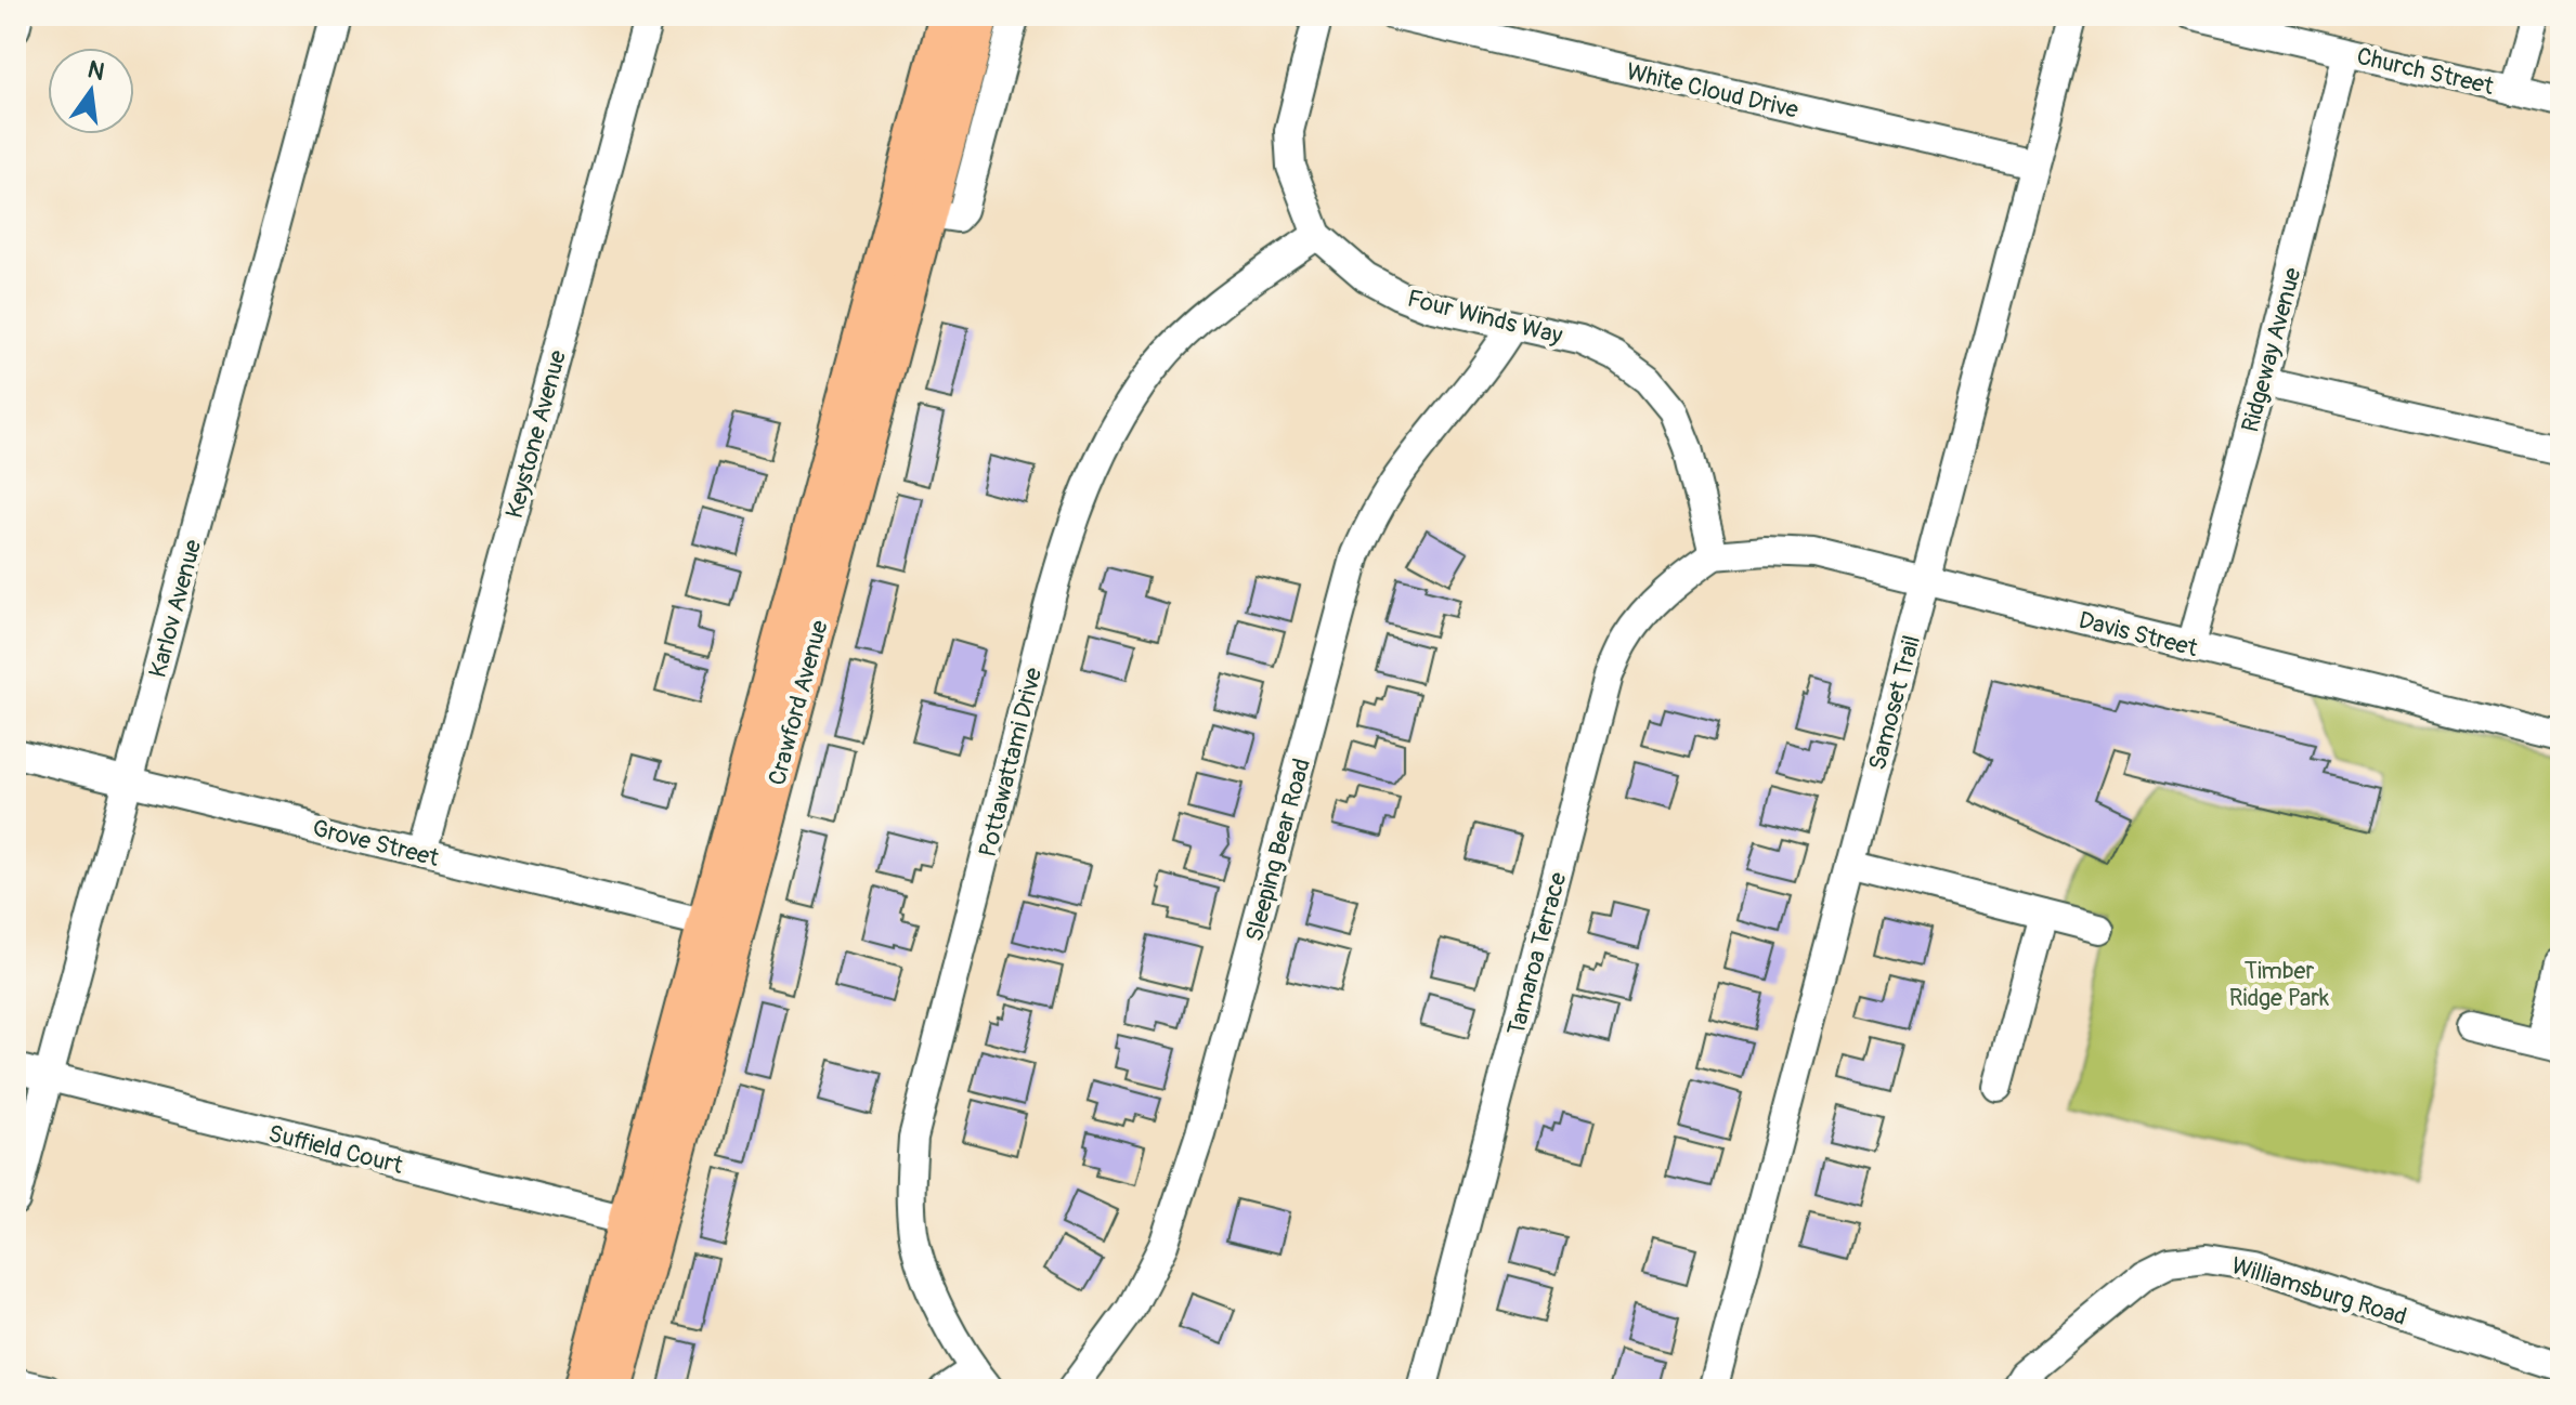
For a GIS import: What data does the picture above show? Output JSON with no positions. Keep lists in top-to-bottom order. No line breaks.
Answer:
{"streets":{"main road":["Crawford Avenue"],"street":["Church Street","White Cloud Drive","Four Winds Way","Ridgeway Avenue","Keystone Avenue","Karlov Avenue","Davis Street","Samoset Trail","Pottawattami Drive","Grove Street","Sleeping Bear Road","Tamaroa Terrace","Suffield Court","Williamsburg Road"]},"crossings":[["Church Street","Ridgeway Avenue"],["White Cloud Drive","Samoset Trail"],["Four Winds Way","Davis Street"],["Four Winds Way","Pottawattami Drive"],["Four Winds Way","Sleeping Bear Road"],["Four Winds Way","Tamaroa Terrace"],["Ridgeway Avenue","Davis Street"],["Keystone Avenue","Grove Street"],["Karlov Avenue","Grove Street"],["Karlov Avenue","Suffield Court"],["Davis Street","Samoset Trail"],["Davis Street","Tamaroa Terrace"],["Crawford Avenue","Grove Street"],["Crawford Avenue","Suffield Court"]],"parks":["Timber Ridge Park"],"north":"top"}
